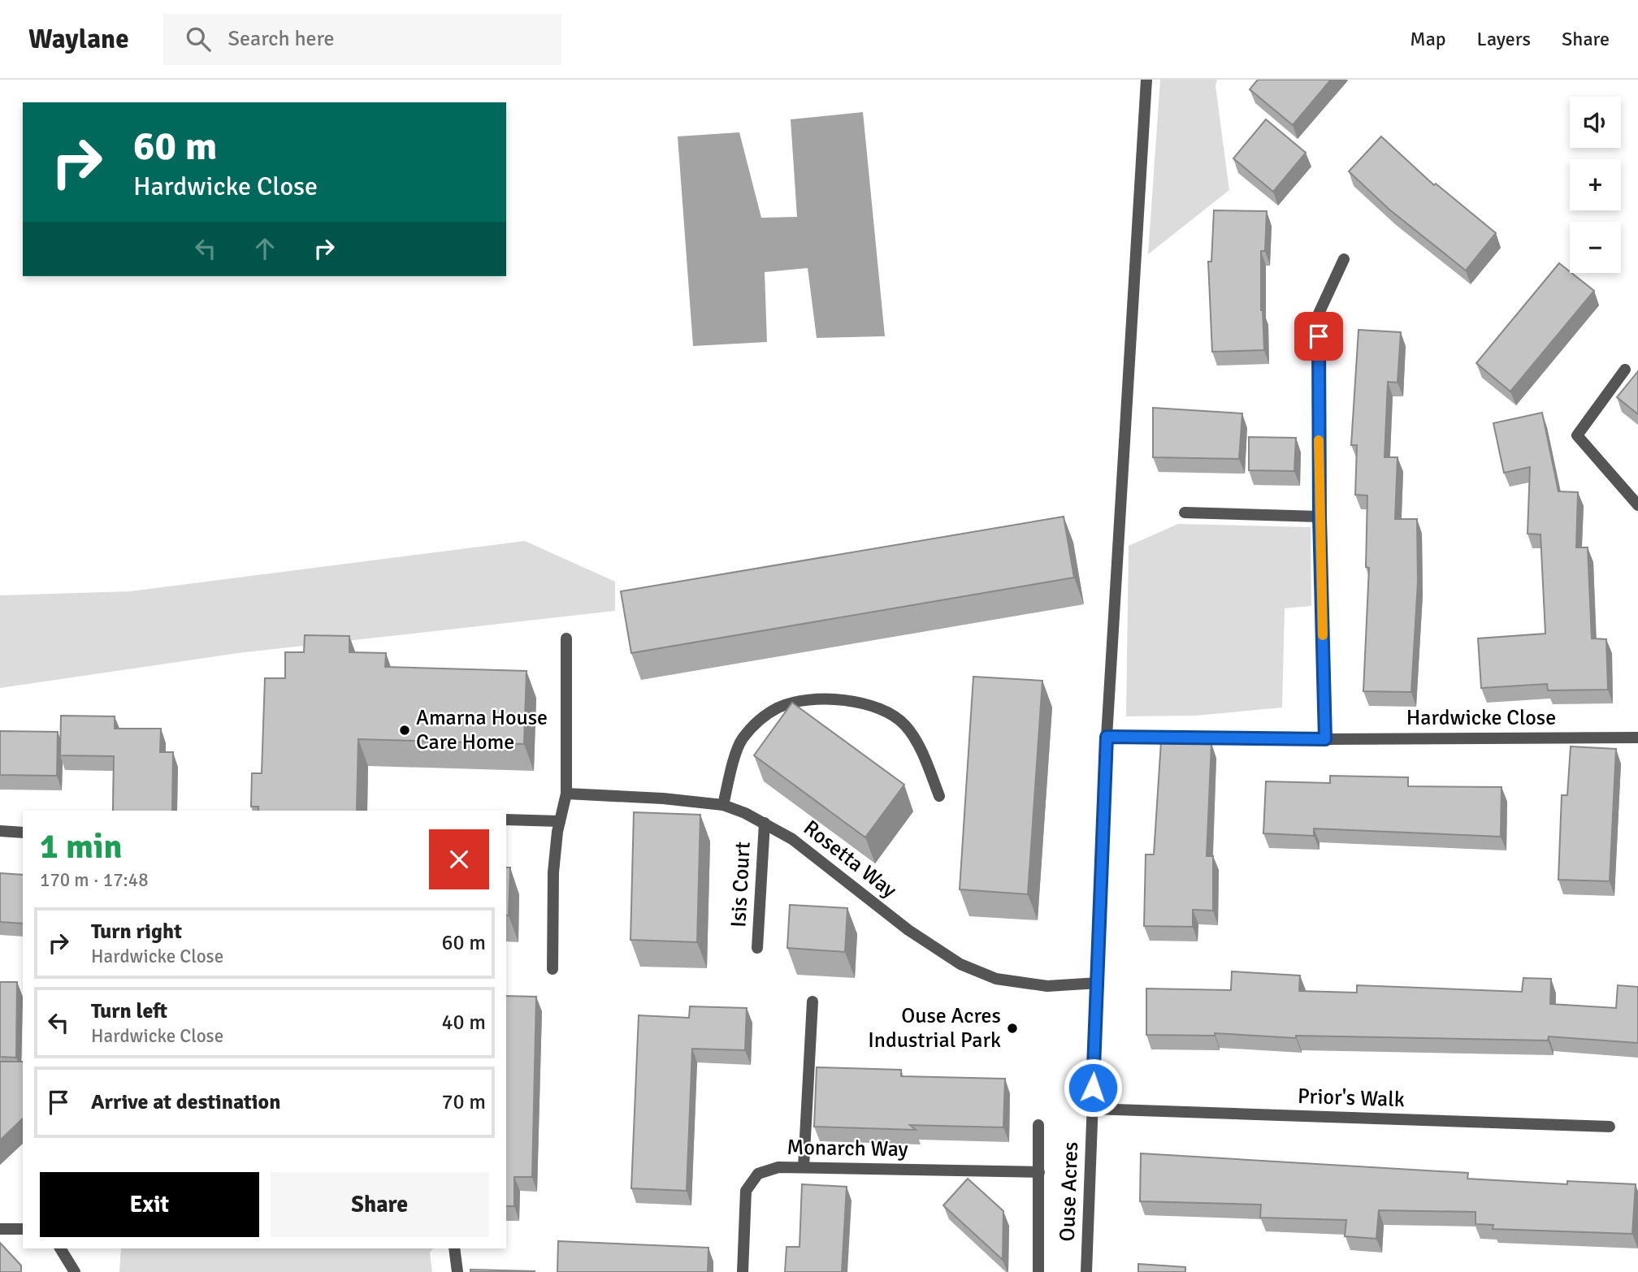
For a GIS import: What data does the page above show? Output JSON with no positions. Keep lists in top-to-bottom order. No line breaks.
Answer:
{"streets":{"street":["Hardwicke Close","Rosetta Way","Isis Court","Prior's Walk","Monarch Way","Ouse Acres"]},"crossings":[["Hardwicke Close","Ouse Acres"],["Rosetta Way","Isis Court"],["Rosetta Way","Ouse Acres"],["Prior's Walk","Ouse Acres"]],"places":["Amarna House Care Home","Ouse Acres Industrial Park"],"page":{"header":"Waylane","search":"Search here","nav":["Map","Layers","Share"],"map_buttons":["+","−"],"turn":["60 m","Hardwicke Close"],"heading":["1 min","170 m · 17:48"],"list":[{"name":"Turn right","note":"Hardwicke Close","value":"60 m"},{"name":"Turn left","note":"Hardwicke Close","value":"40 m"},{"name":"Arrive at destination","value":"70 m"}],"buttons":["Exit","Share"]}}
